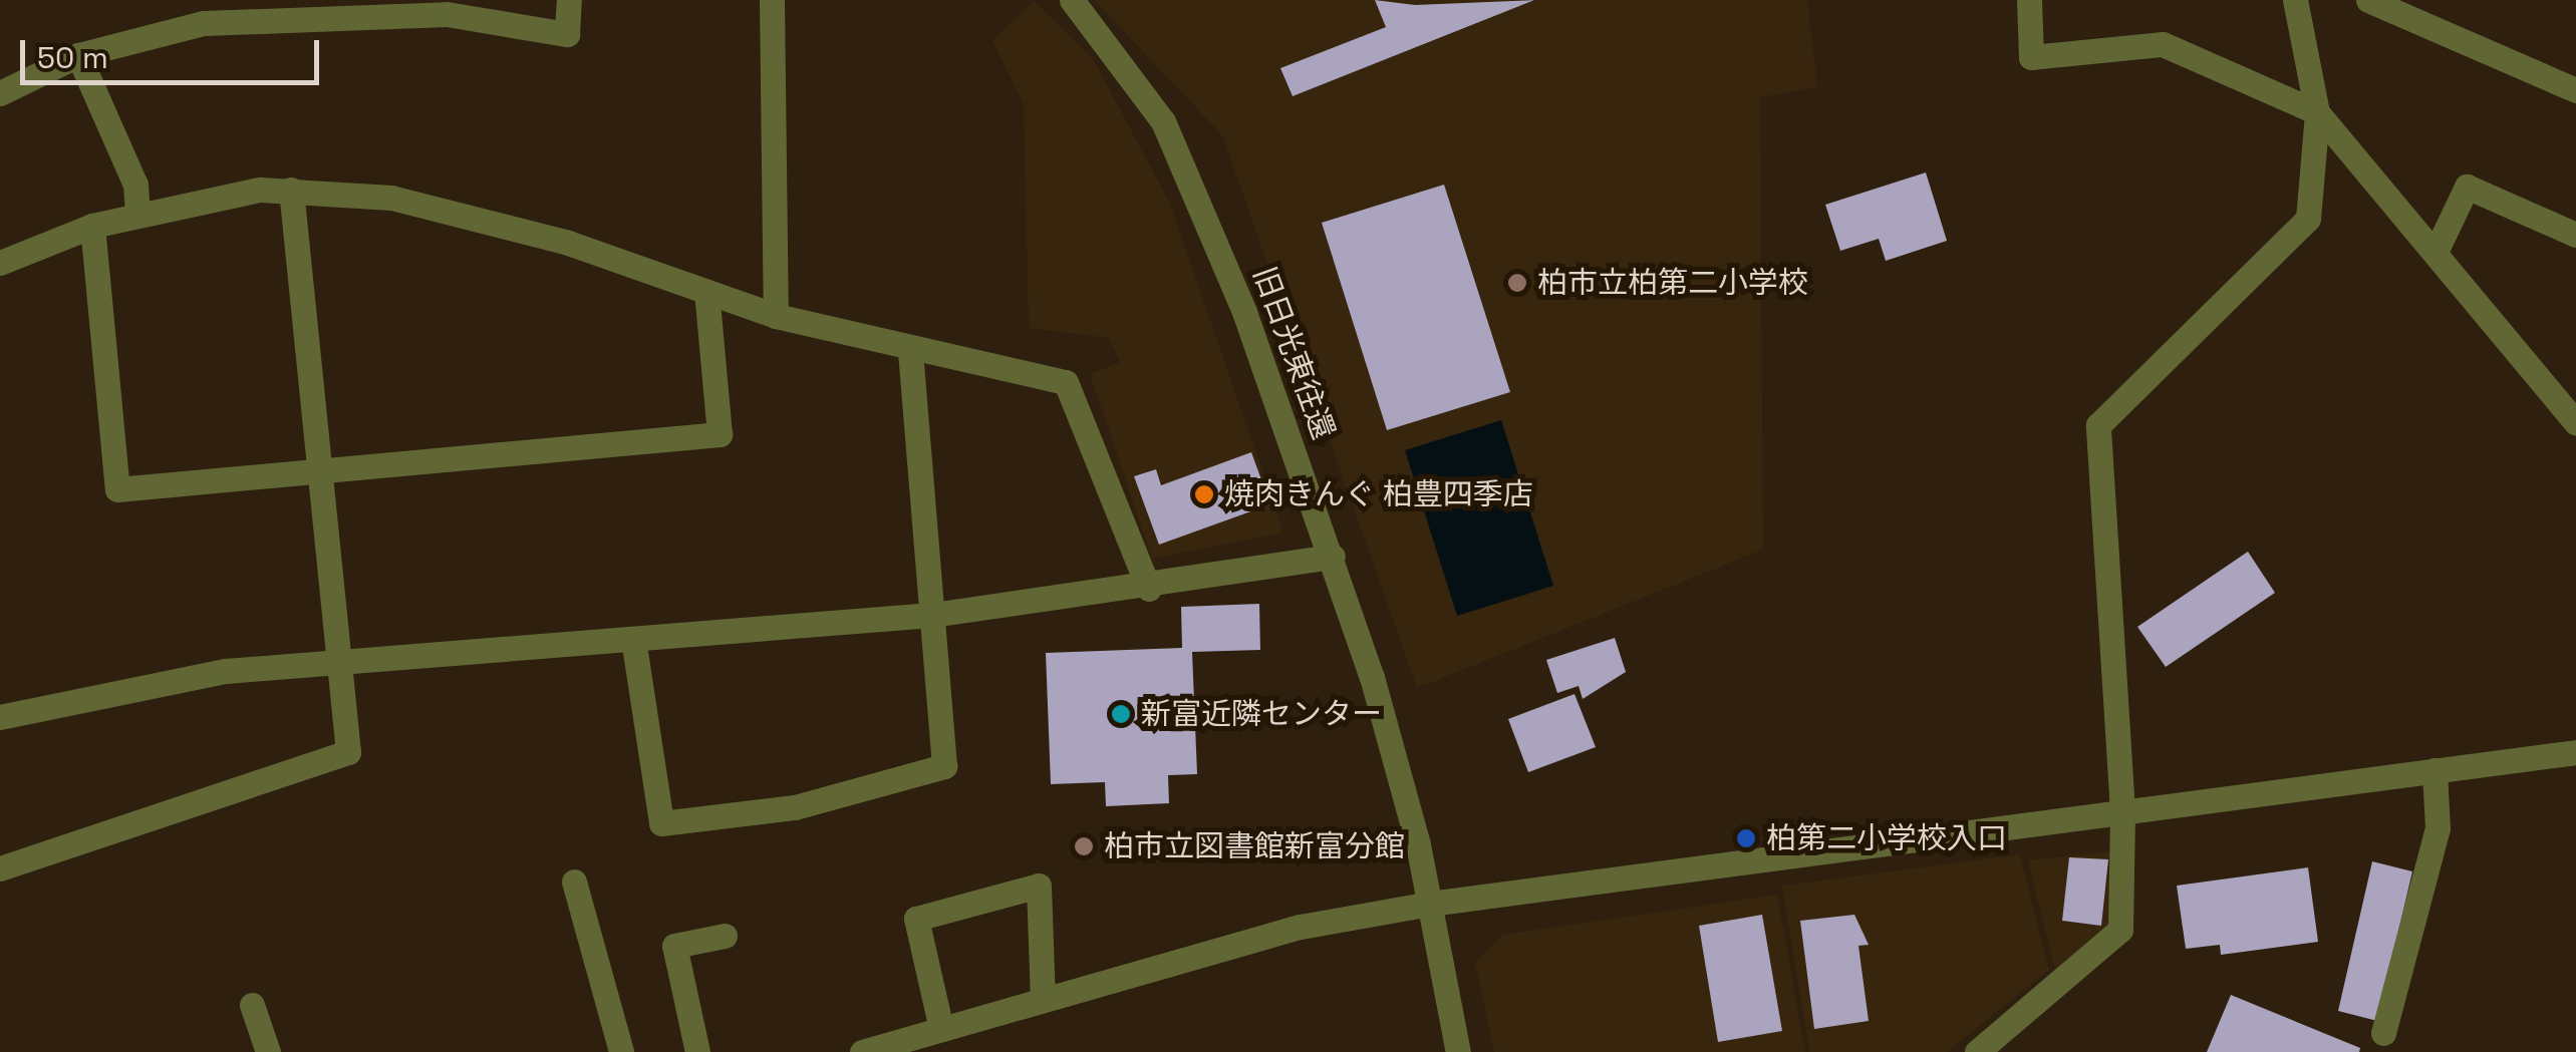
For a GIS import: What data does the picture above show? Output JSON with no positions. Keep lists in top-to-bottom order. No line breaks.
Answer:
{"streets":{"street":["旧日光東往還"]},"places":["柏市立柏第二小学校","焼肉きんぐ 柏豊四季店","新富近隣センター","柏第二小学校入口","柏市立図書館新富分館"],"scale_bar":"50 m"}
